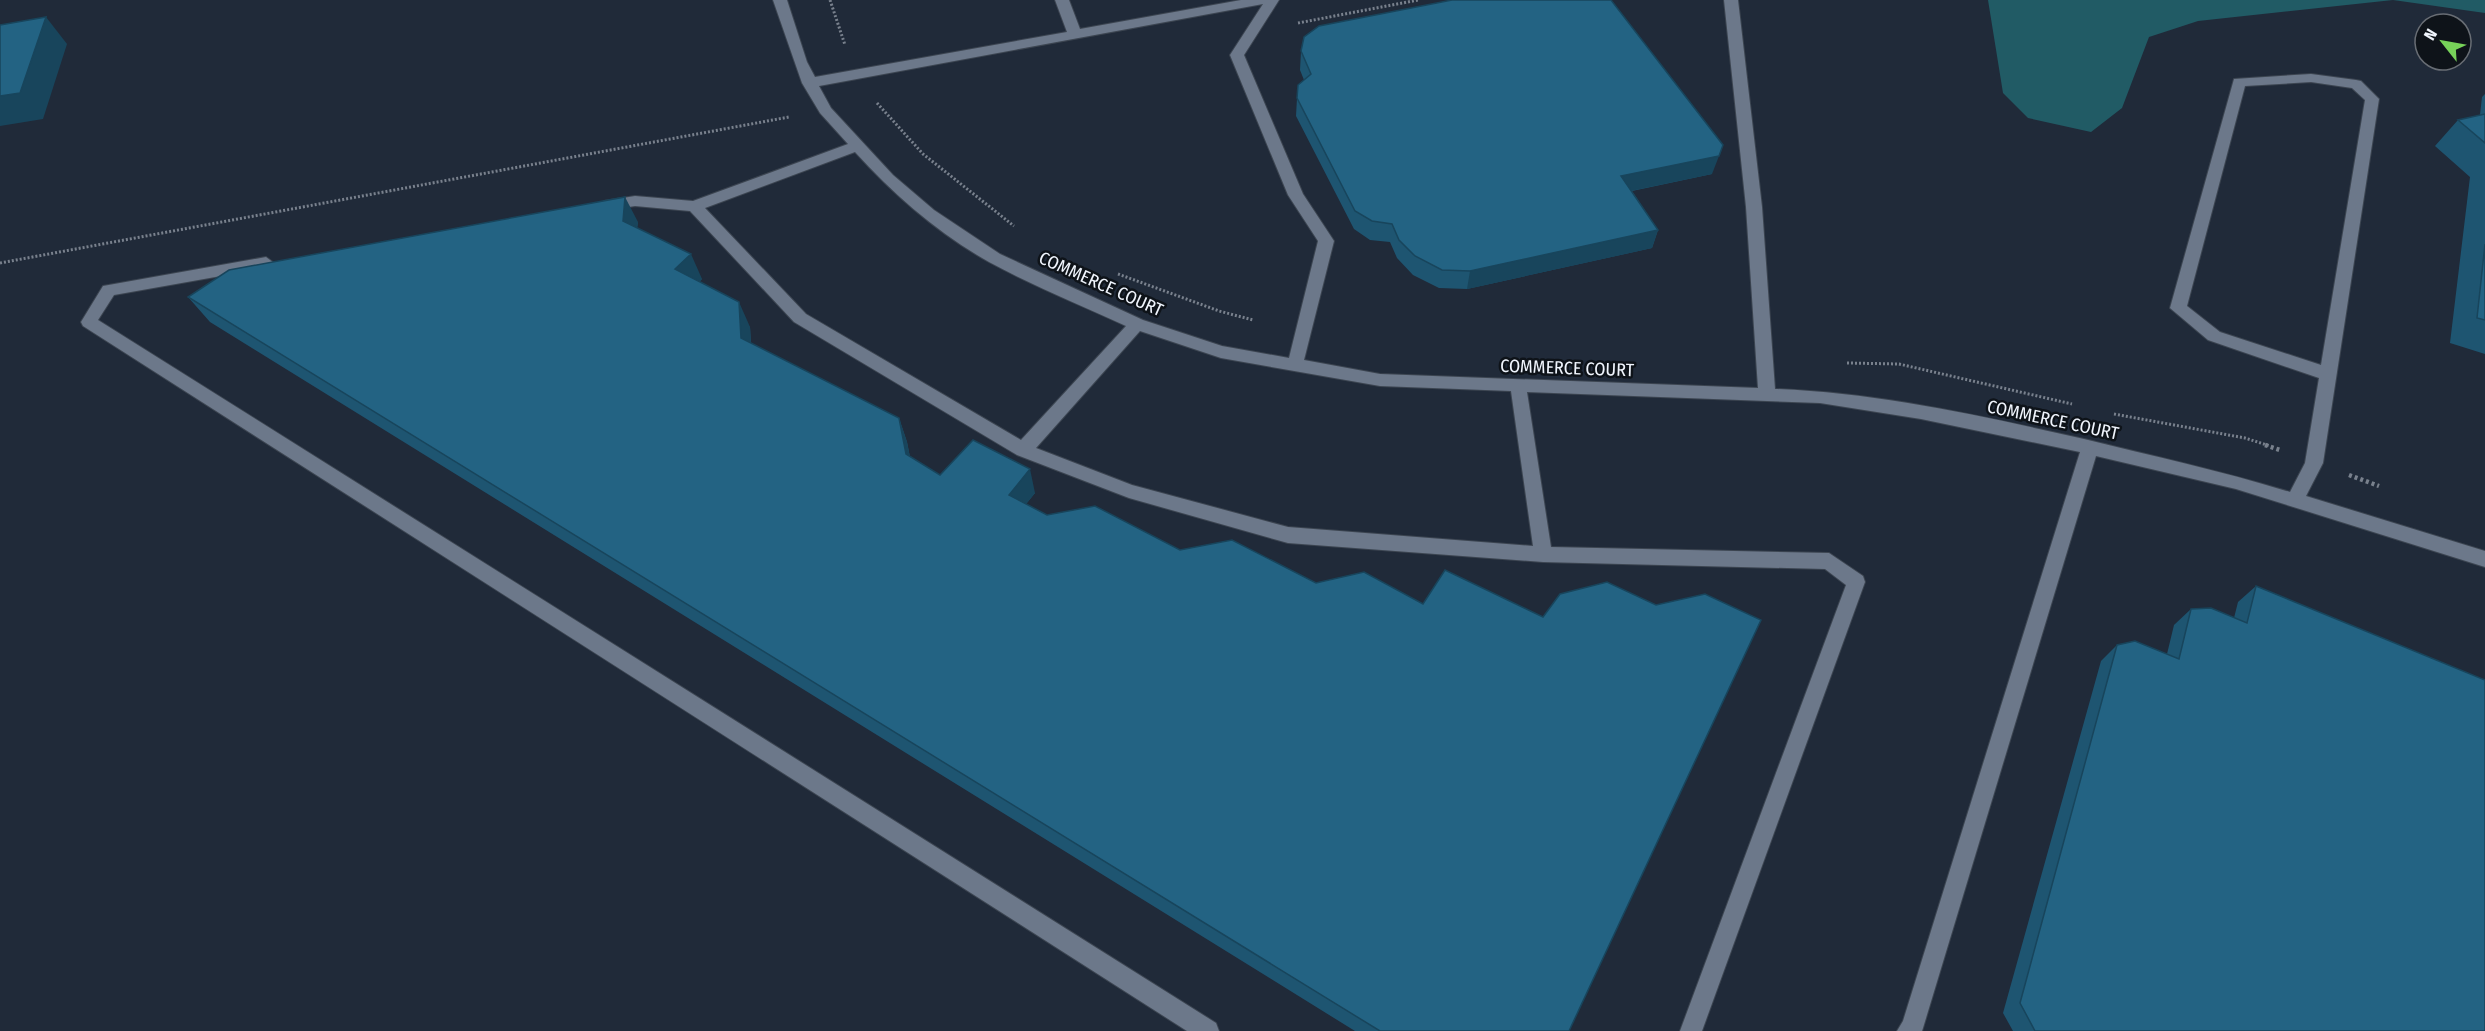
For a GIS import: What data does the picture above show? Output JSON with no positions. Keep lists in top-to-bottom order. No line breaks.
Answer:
{"streets":{"lane":["COMMERCE COURT"]},"north":"top left"}
